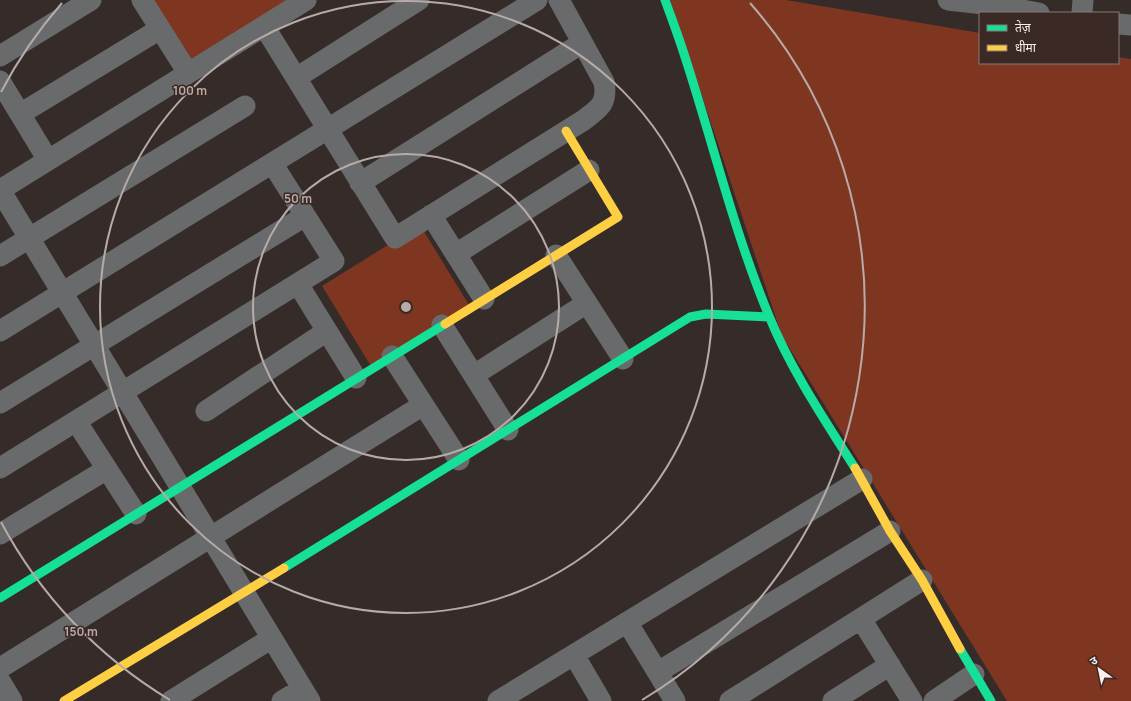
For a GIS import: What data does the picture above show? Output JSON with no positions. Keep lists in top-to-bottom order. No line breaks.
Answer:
{"legend":["तेज़","धीमा"],"north":"top left","rings":["100 m","50 m","150 m"]}
